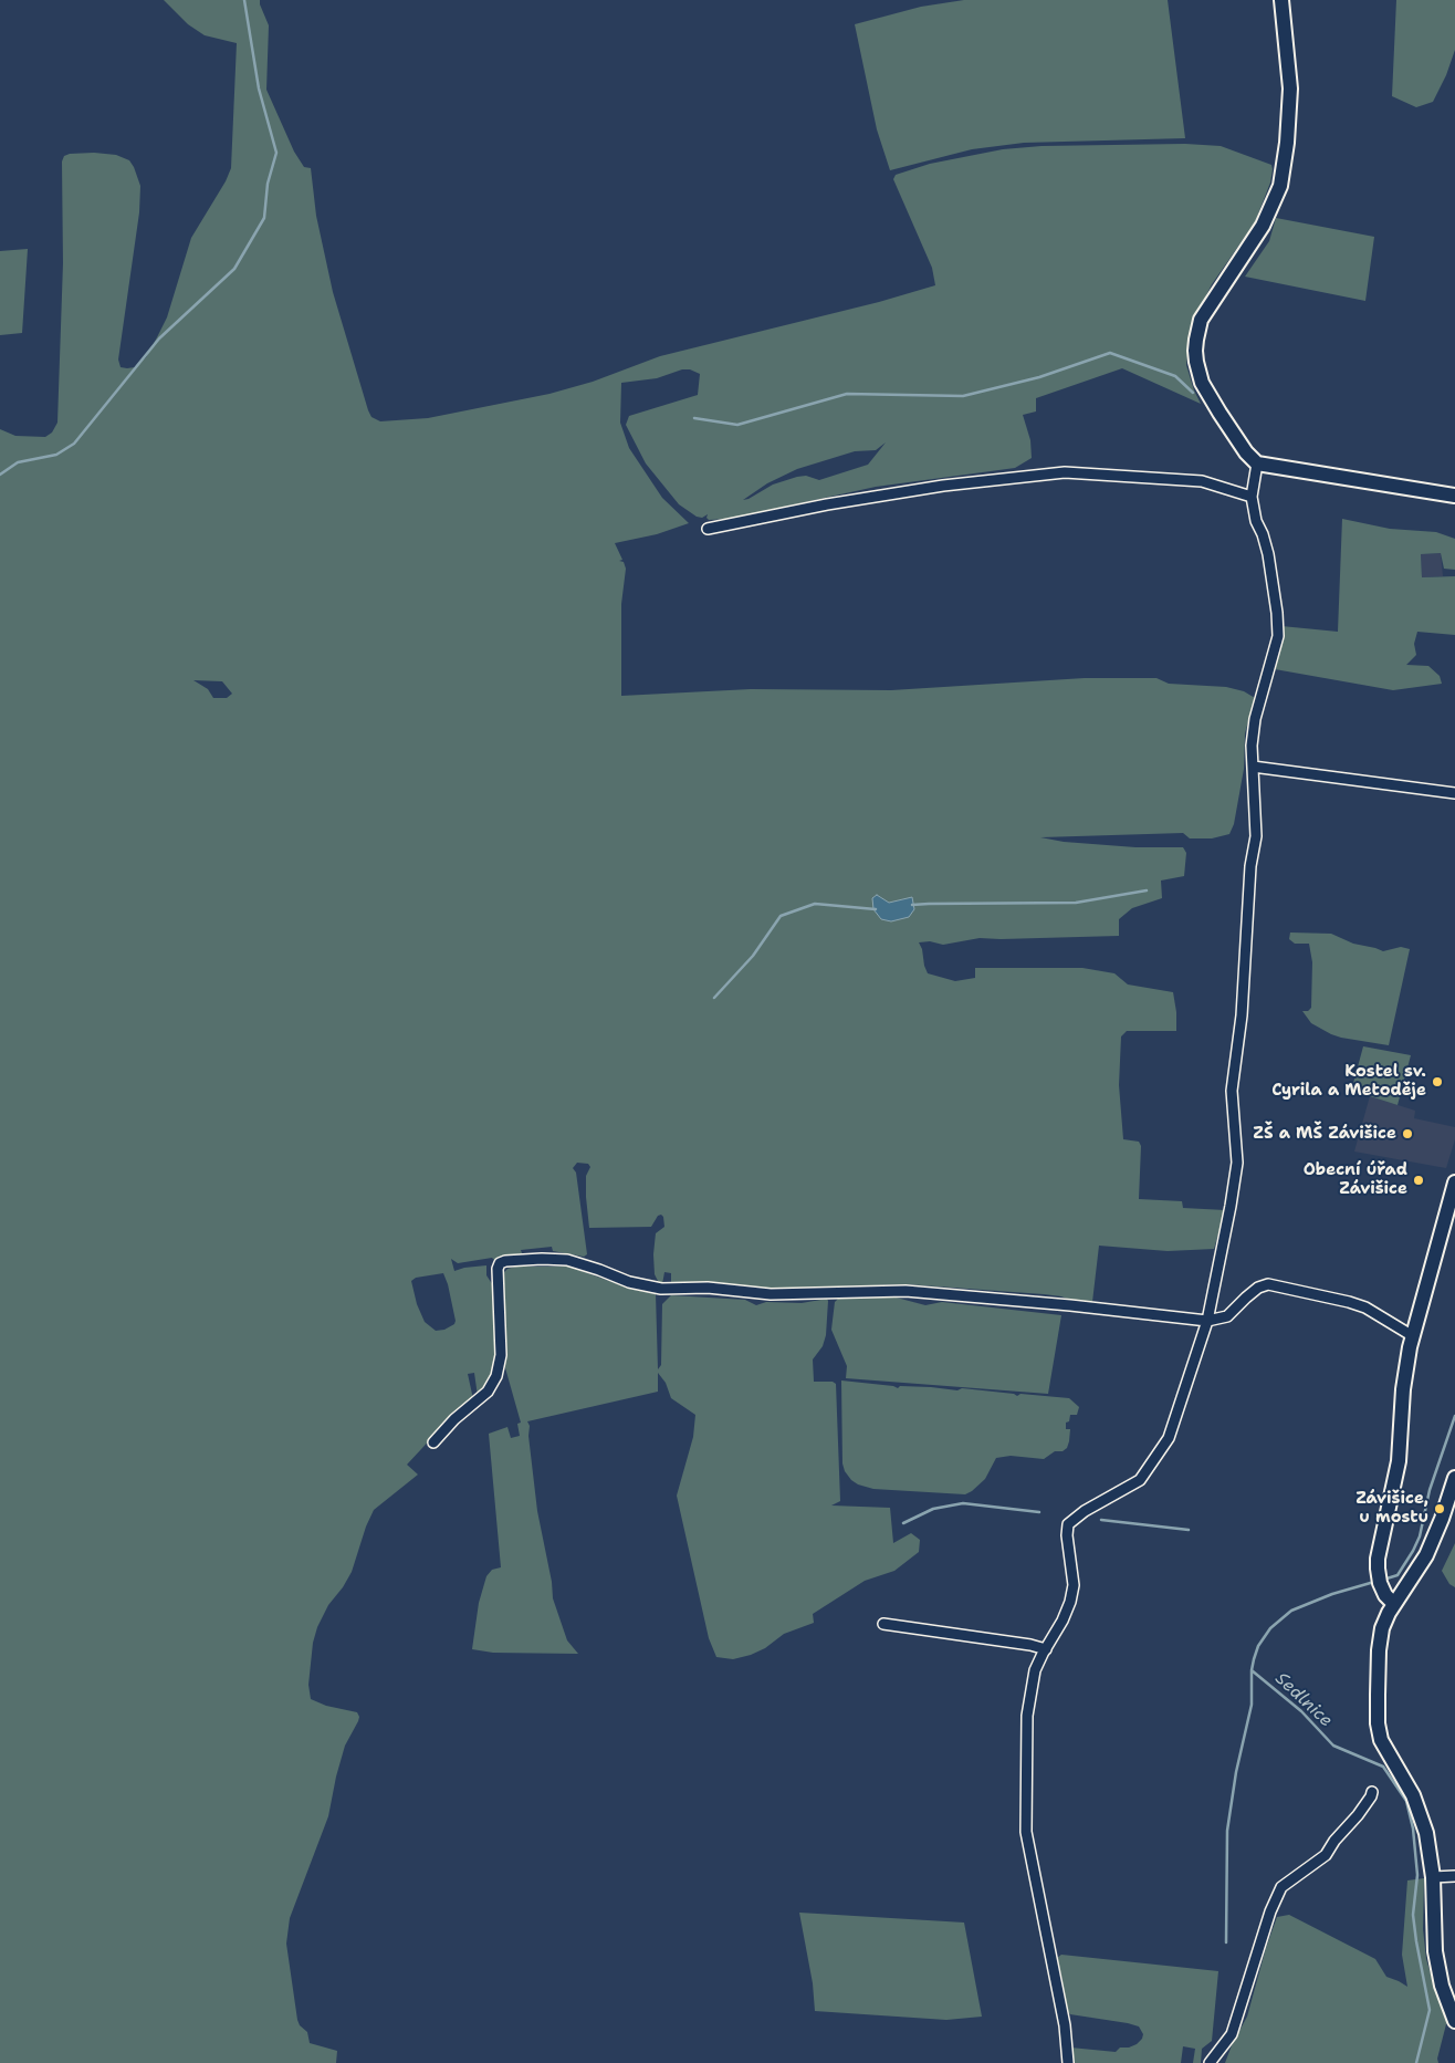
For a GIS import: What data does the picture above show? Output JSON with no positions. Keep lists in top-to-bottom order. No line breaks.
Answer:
{"water":["Sedlnice"],"places":["Kostel sv. Cyrila a Metoděje","ZŠ a MŠ Závišice","Obecní úřad Závišice","Závišice, u mostu"]}
